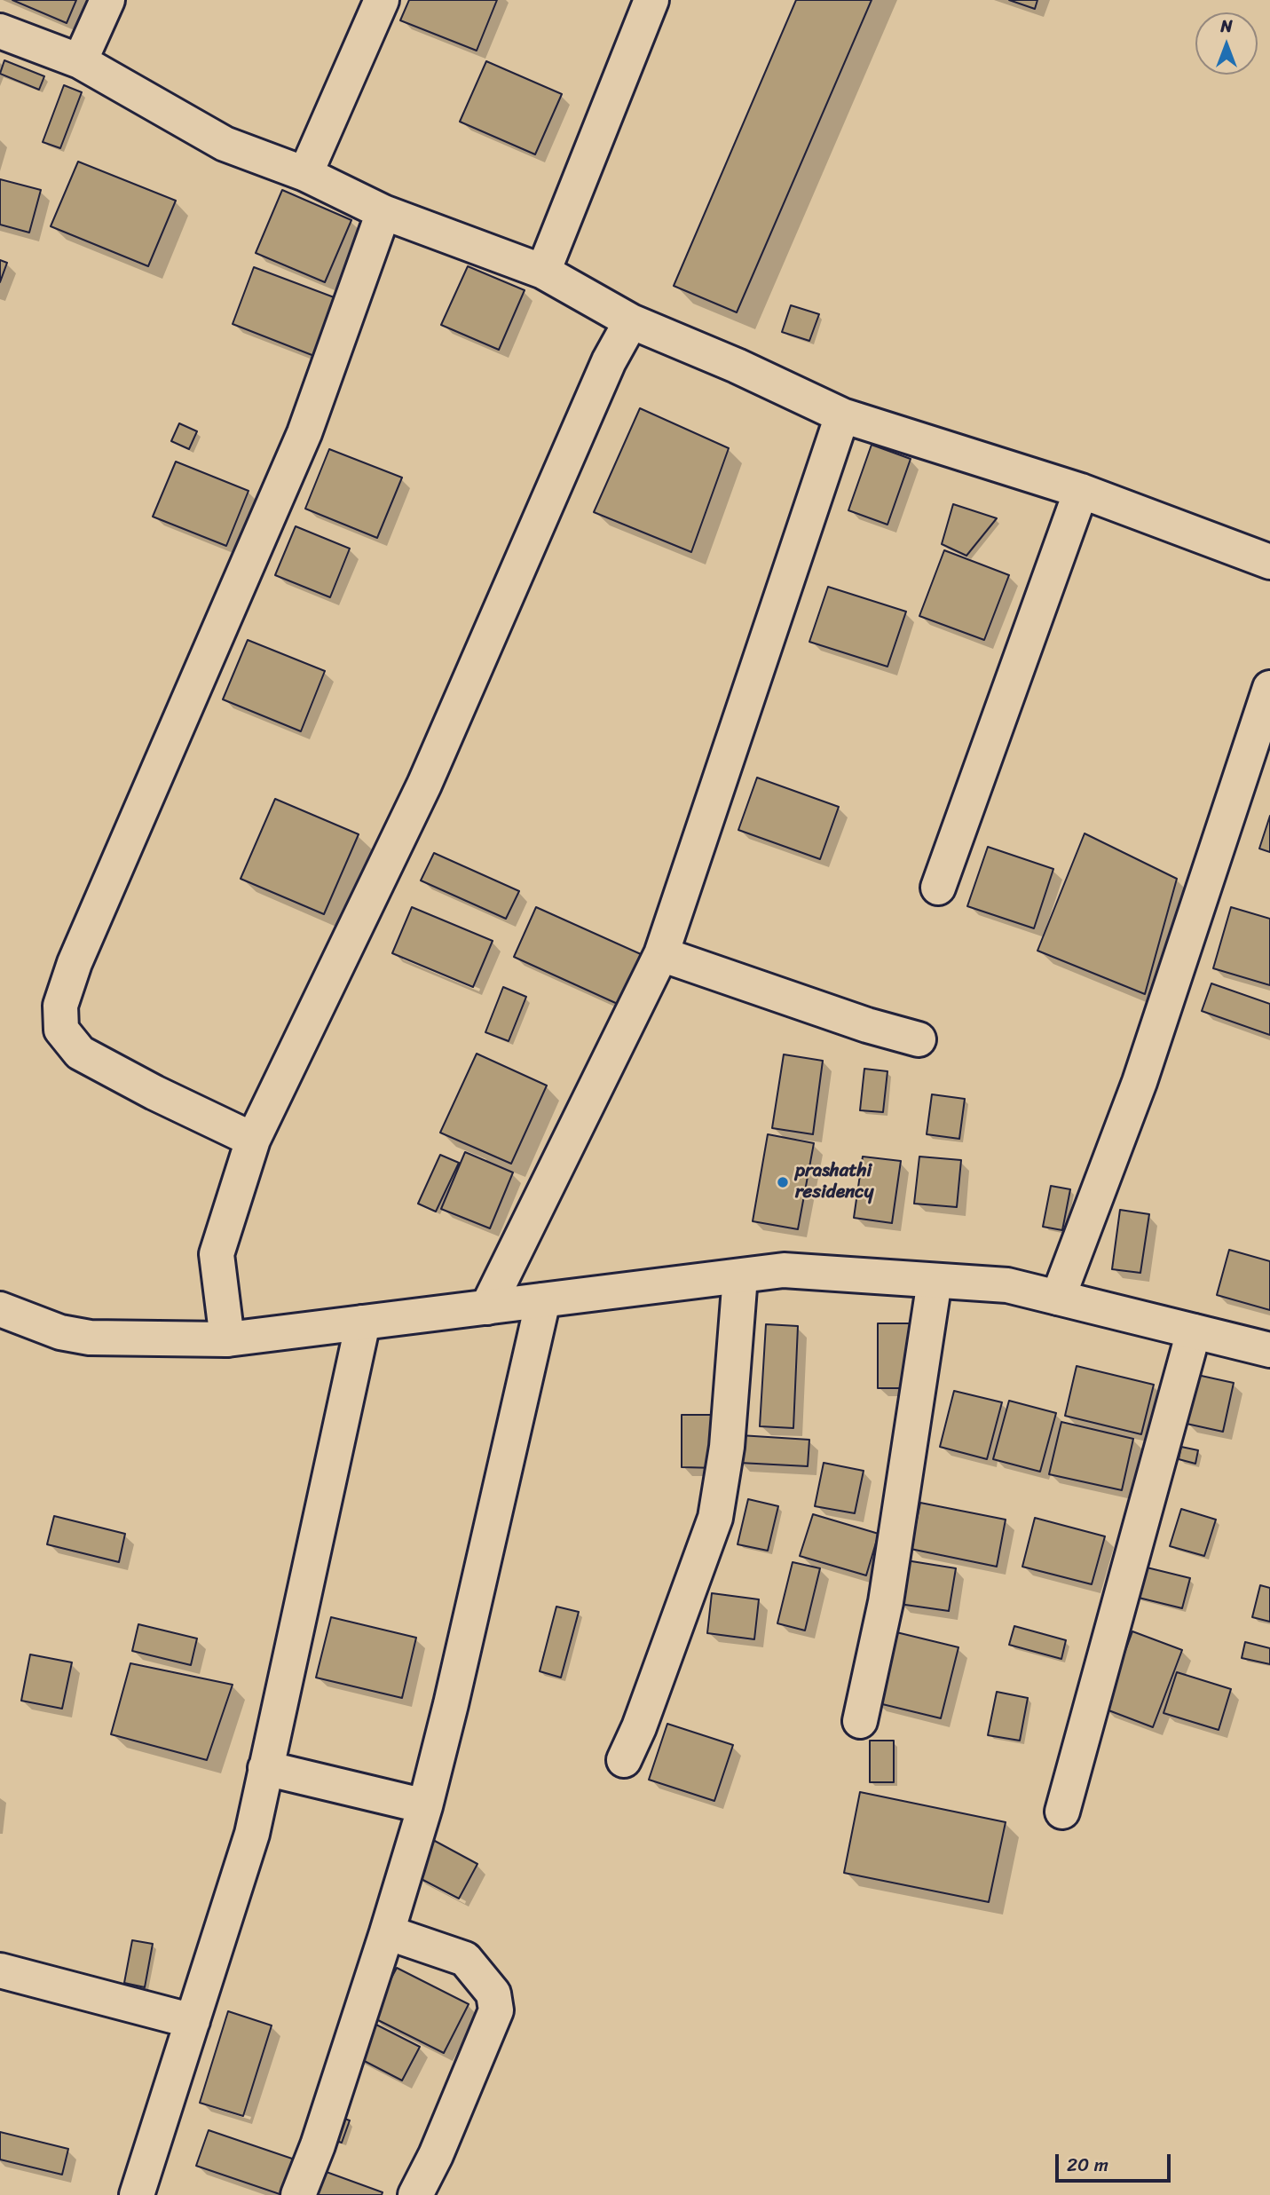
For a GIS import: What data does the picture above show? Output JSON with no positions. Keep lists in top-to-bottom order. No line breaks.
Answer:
{"places":["prashathi residency"],"scale_bar":"20 m","north":"top"}
